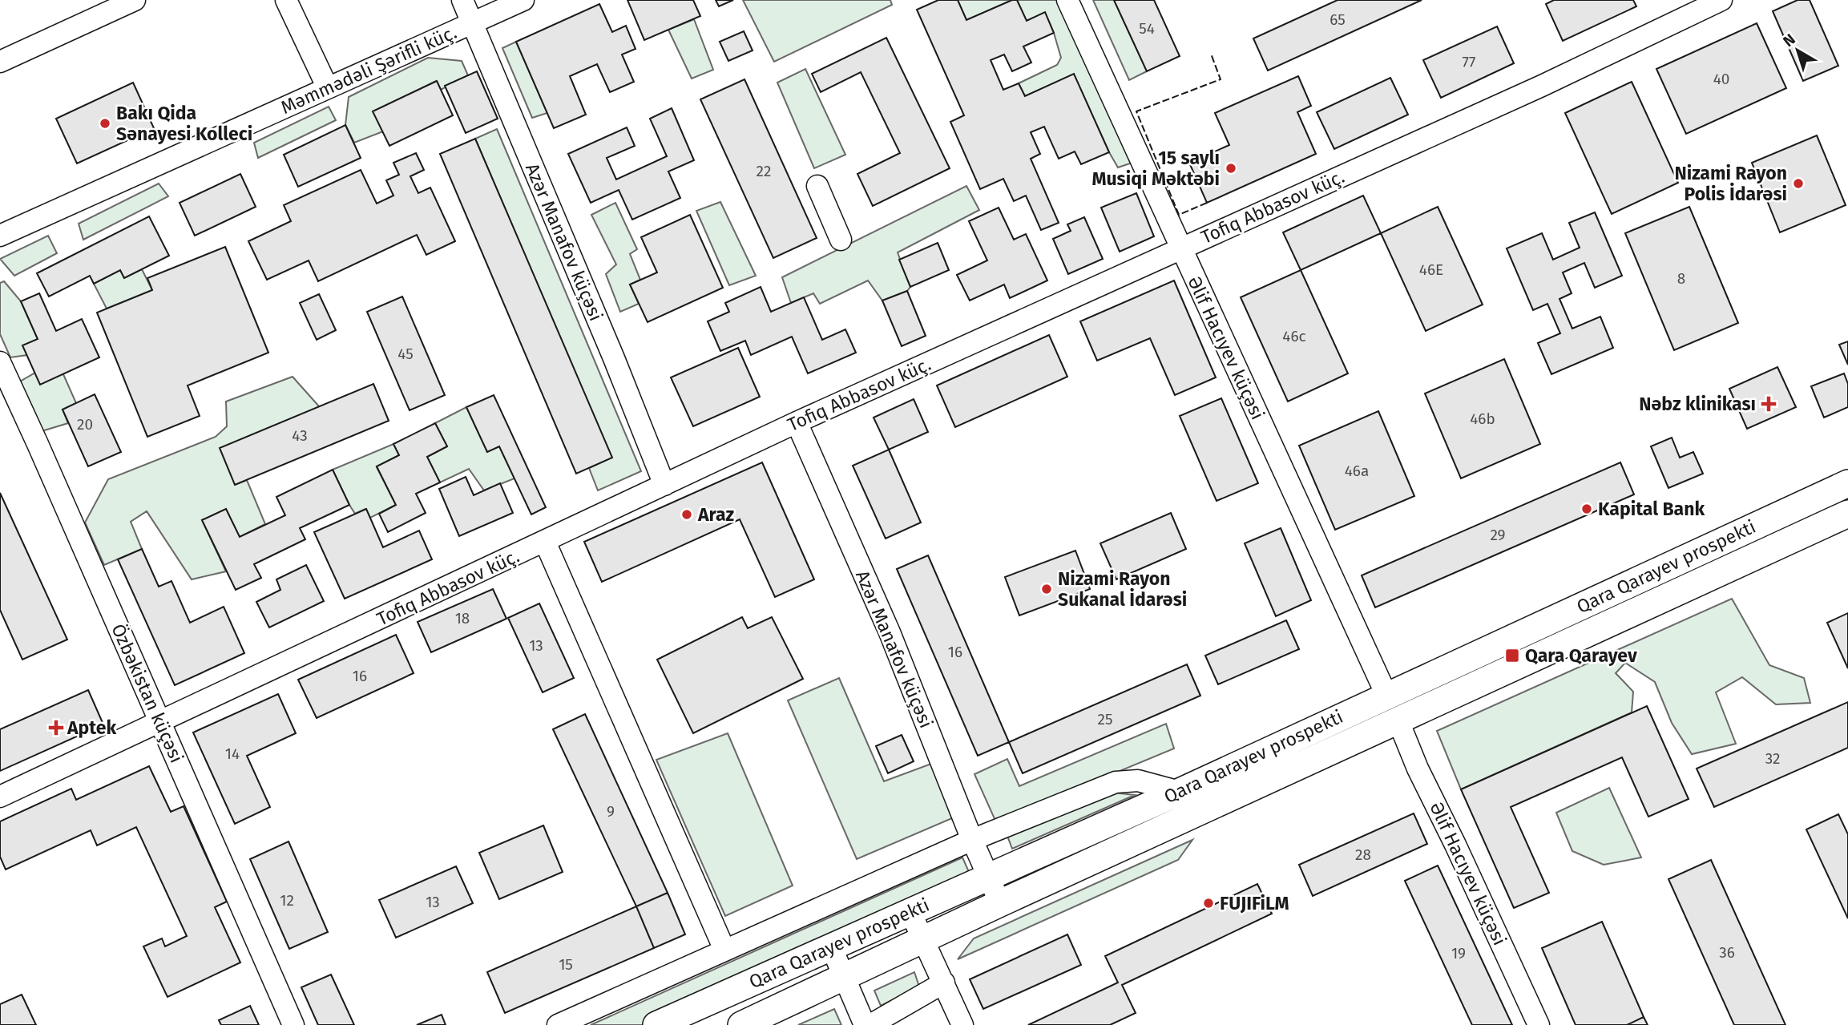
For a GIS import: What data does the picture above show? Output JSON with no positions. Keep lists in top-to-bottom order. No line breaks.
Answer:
{"streets":{"main road":["Qara Qarayev prospekti"],"street":["Məmmədəli Şərifli küç.","Tofiq Abbasov küç.","Azər Manafov küçəsi","Əlif Hacıyev küçəsi","Özbəkistan küçəsi"]},"crossings":[["Məmmədəli Şərifli küç.","Azər Manafov küçəsi"],["Tofiq Abbasov küç.","Azər Manafov küçəsi"],["Tofiq Abbasov küç.","Əlif Hacıyev küçəsi"],["Tofiq Abbasov küç.","Özbəkistan küçəsi"],["Azər Manafov küçəsi","Qara Qarayev prospekti"],["Əlif Hacıyev küçəsi","Qara Qarayev prospekti"]],"places":{"other":["Bakı Qida Sənayesi Kolleci","15 saylı Musiqi Məktəbi","Nizami Rayon Polis İdarəsi","Kapital Bank","Araz","Nizami Rayon Sukanal İdarəsi","FUJIFiLM"],"health":["Nəbz klinikası","Aptek"],"transit":["Qara Qarayev"]},"house_numbers":["65","54","77","40","22","46E","8","46c","45","46b","20","43","46a","29","18","13","16","16","25","14","32","9","28","12","13","36","19","15"],"north":"top left"}
